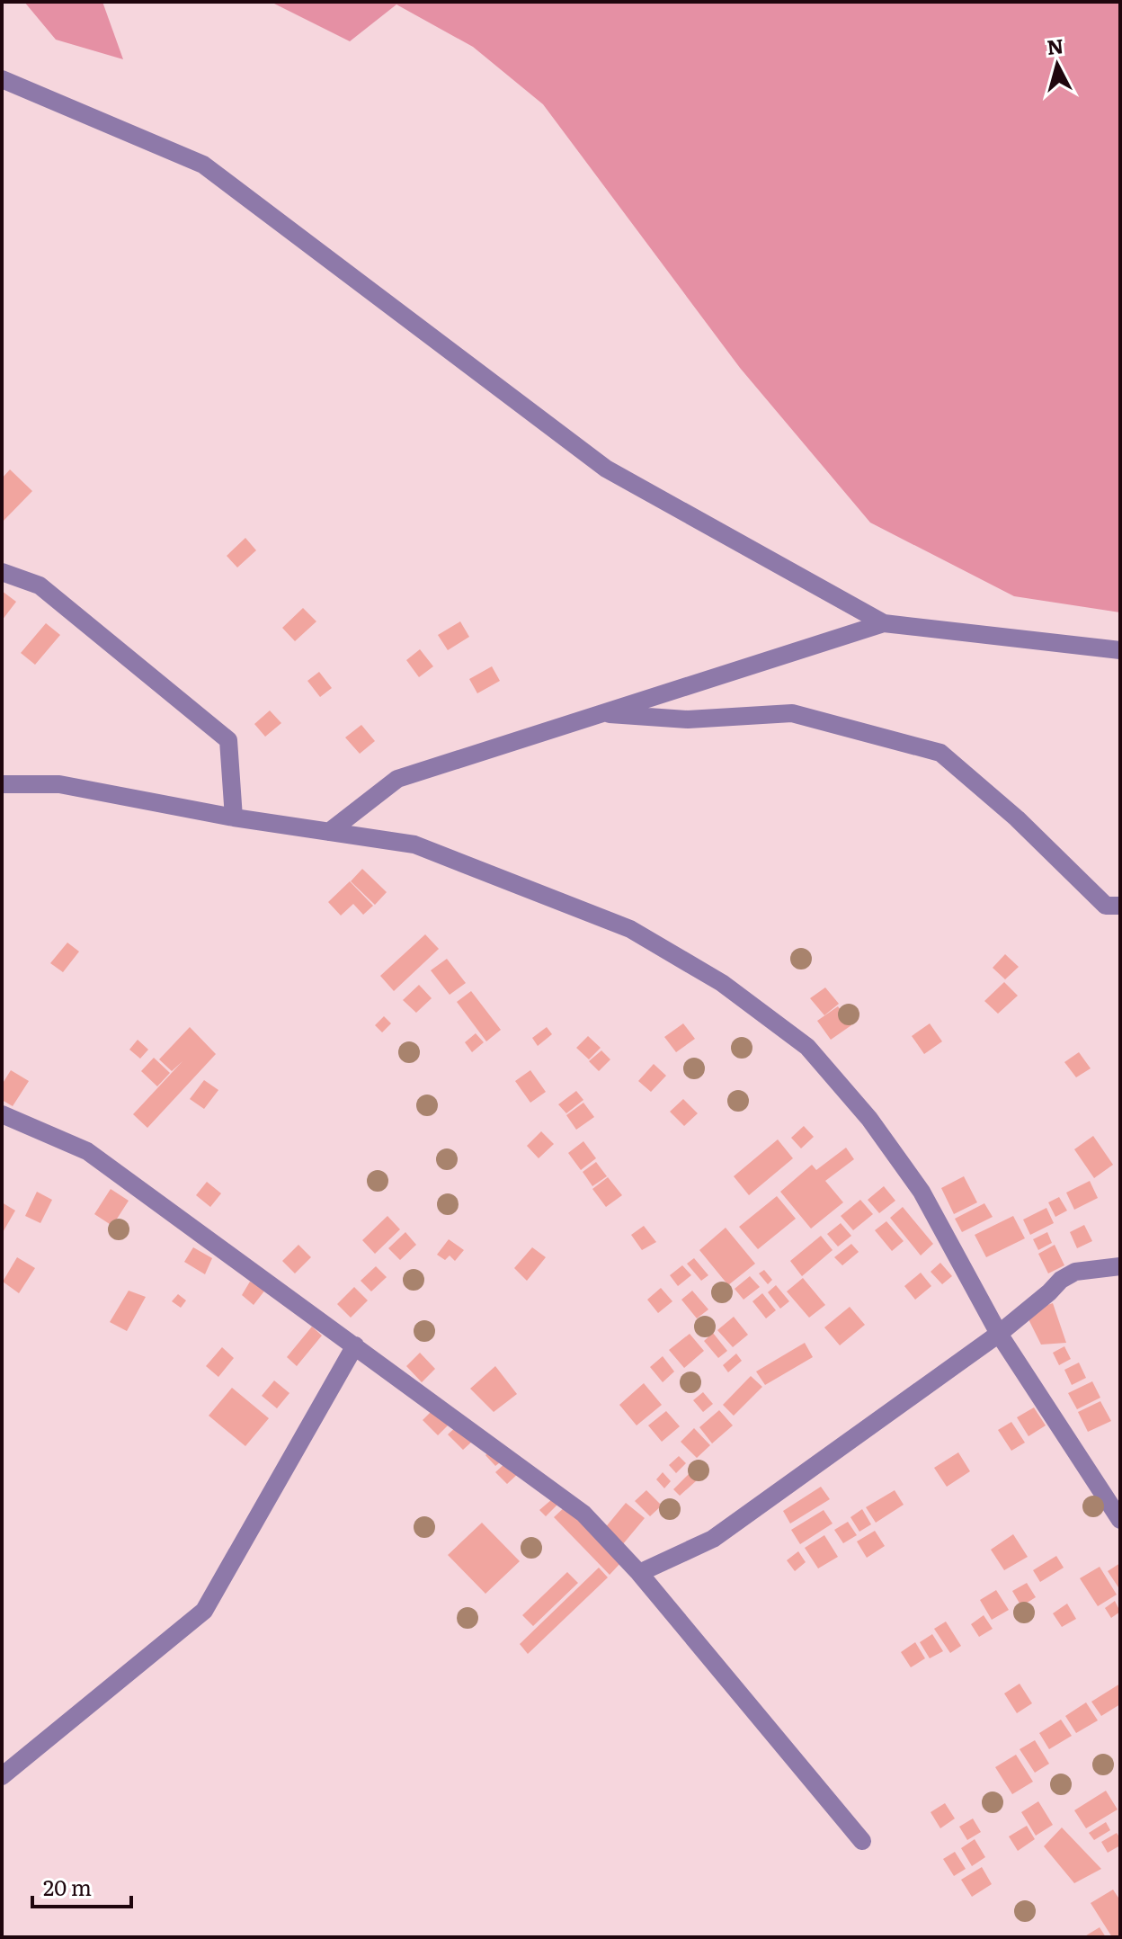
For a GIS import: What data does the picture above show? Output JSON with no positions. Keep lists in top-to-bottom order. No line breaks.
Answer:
{"scale_bar":"20 m","north":"top"}
